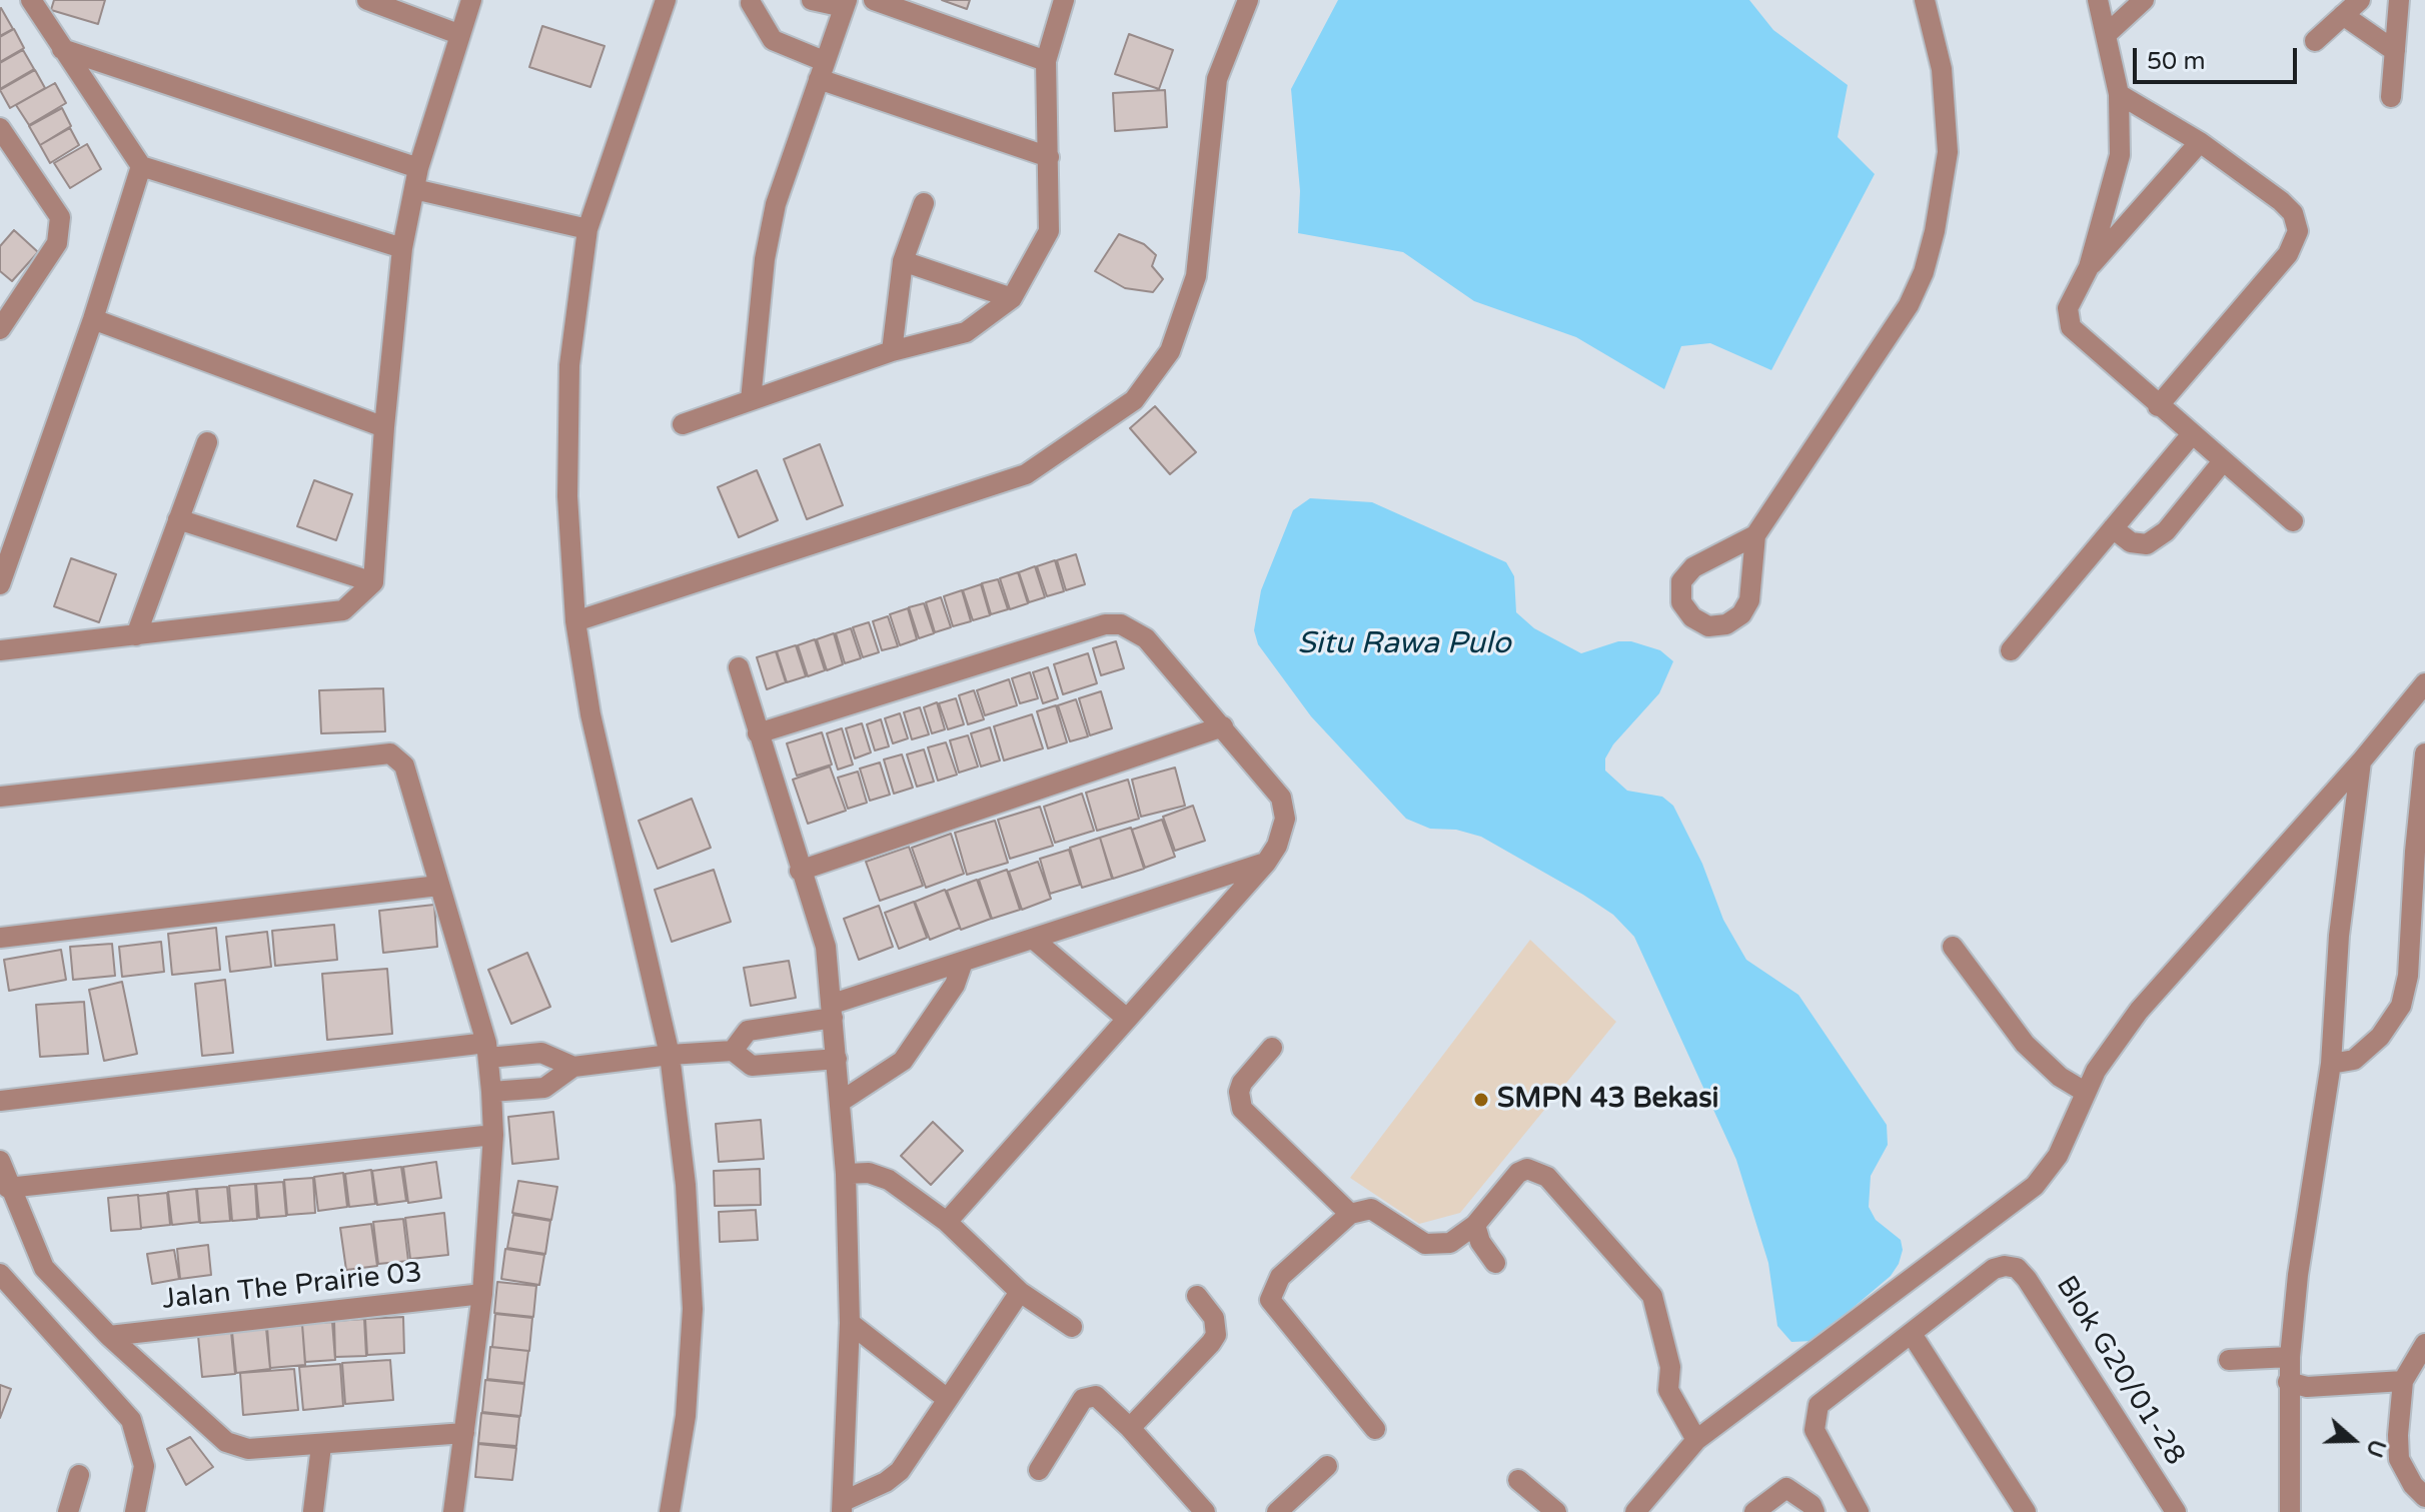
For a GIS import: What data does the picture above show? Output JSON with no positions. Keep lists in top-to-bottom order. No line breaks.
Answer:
{"streets":{"street":["Jalan The Prairie 03","Blok G20/01-28"]},"water":["Situ Rawa Pulo"],"places":["SMPN 43 Bekasi"],"scale_bar":"50 m","north":"right"}
